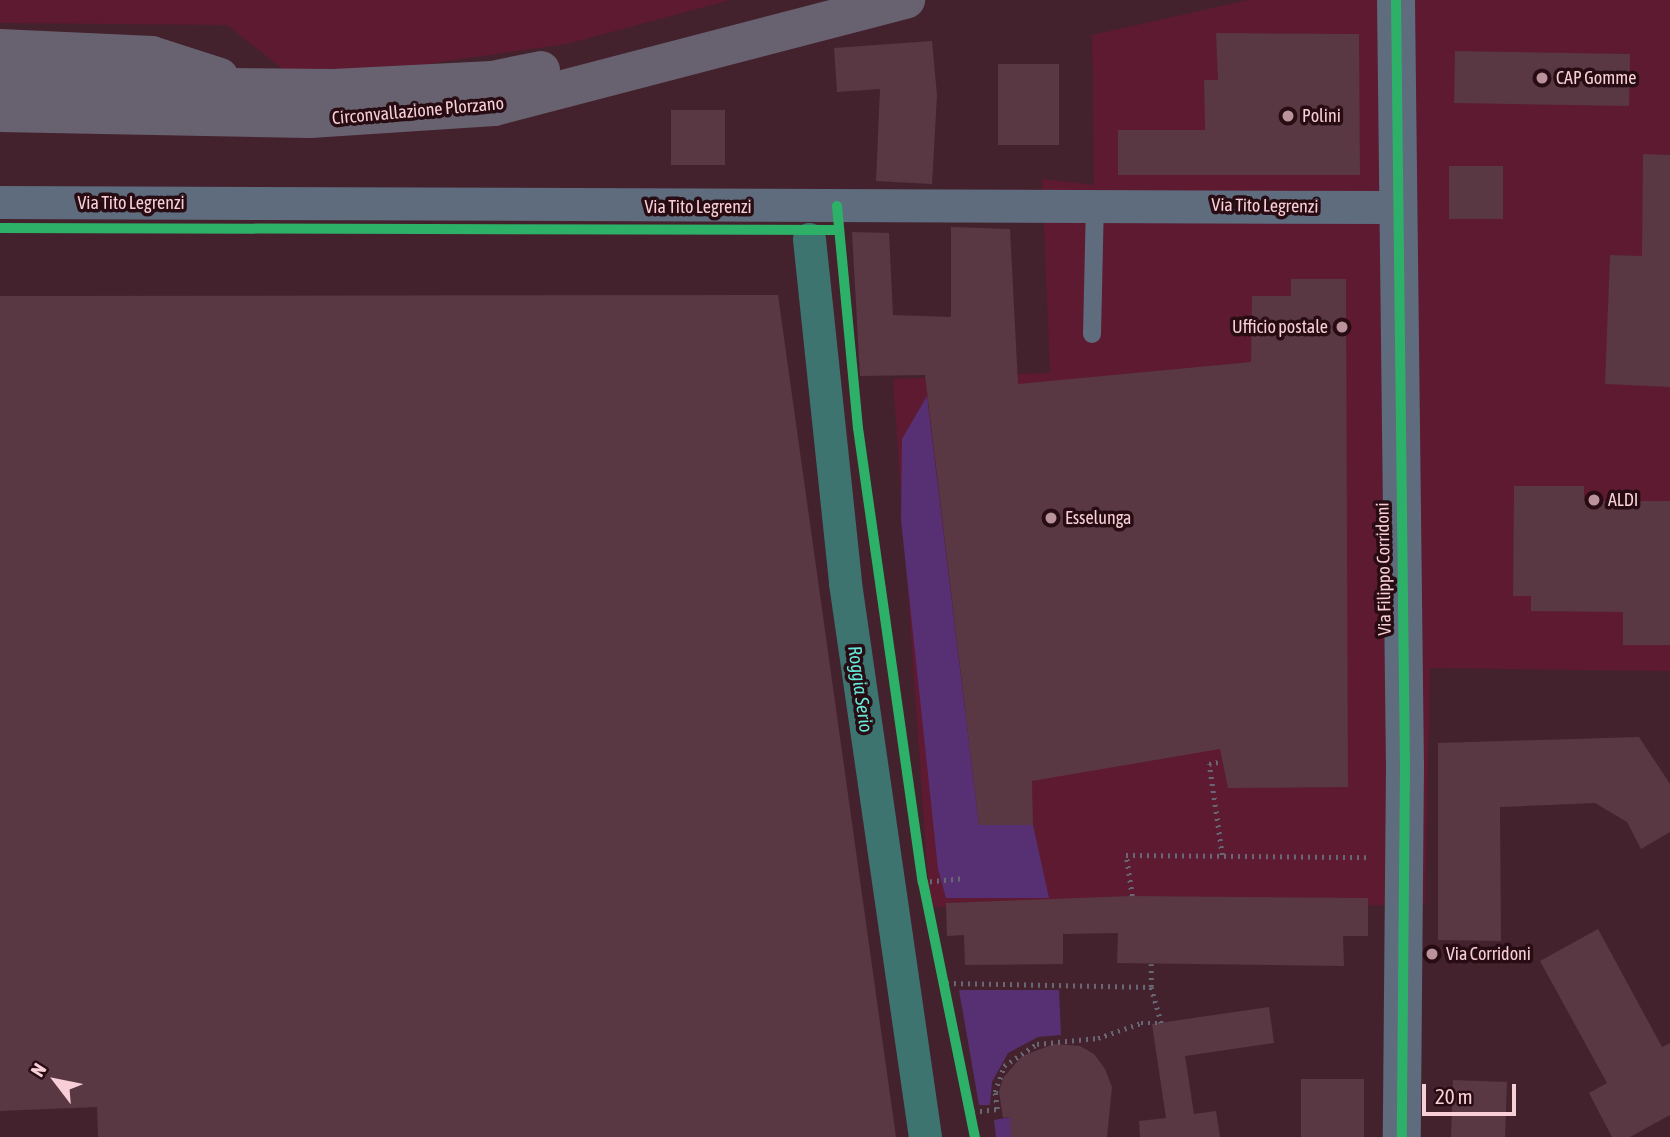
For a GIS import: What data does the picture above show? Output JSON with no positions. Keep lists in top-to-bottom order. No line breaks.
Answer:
{"streets":{"highway":["Circonvallazione Plorzano"],"street":["Via Tito Legrenzi","Via Filippo Corridoni"]},"crossings":[["Via Tito Legrenzi","Via Filippo Corridoni"]],"water":["Roggia Serio"],"places":["CAP Gomme","Polini","Ufficio postale","ALDI","Esselunga","Via Corridoni"],"scale_bar":"20 m","north":"top left"}
